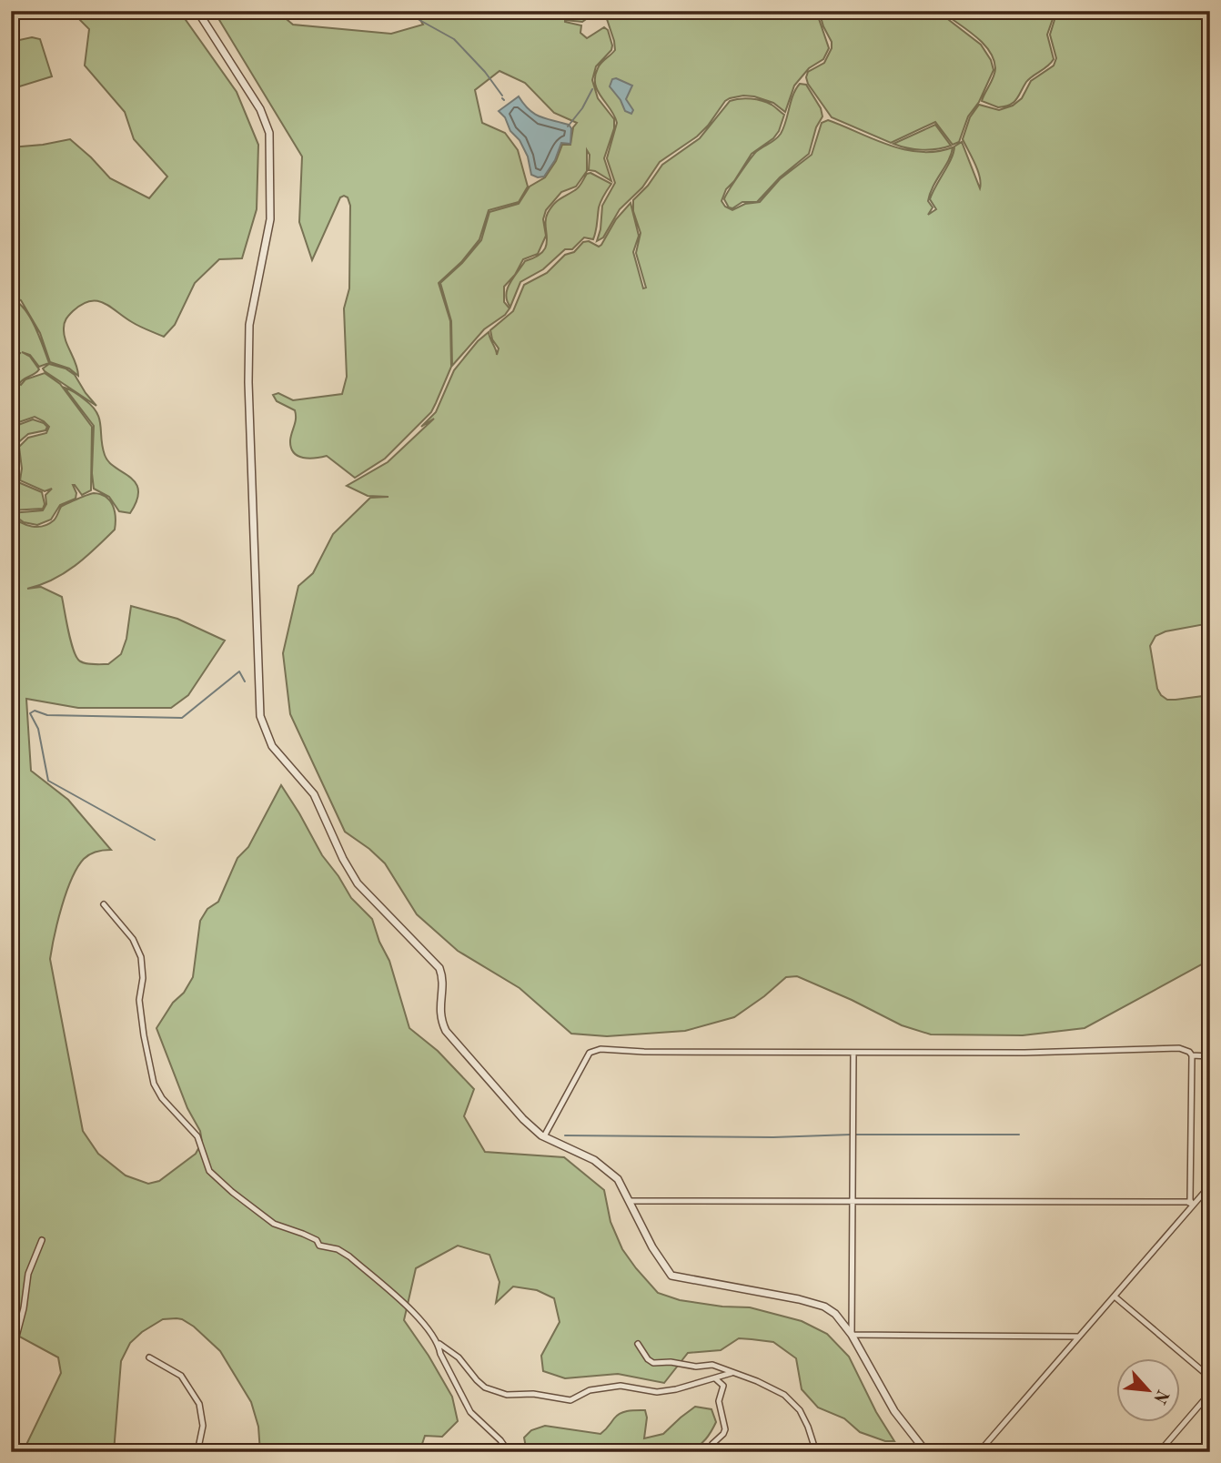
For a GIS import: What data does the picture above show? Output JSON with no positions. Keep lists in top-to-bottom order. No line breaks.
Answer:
{"north":"bottom right"}
